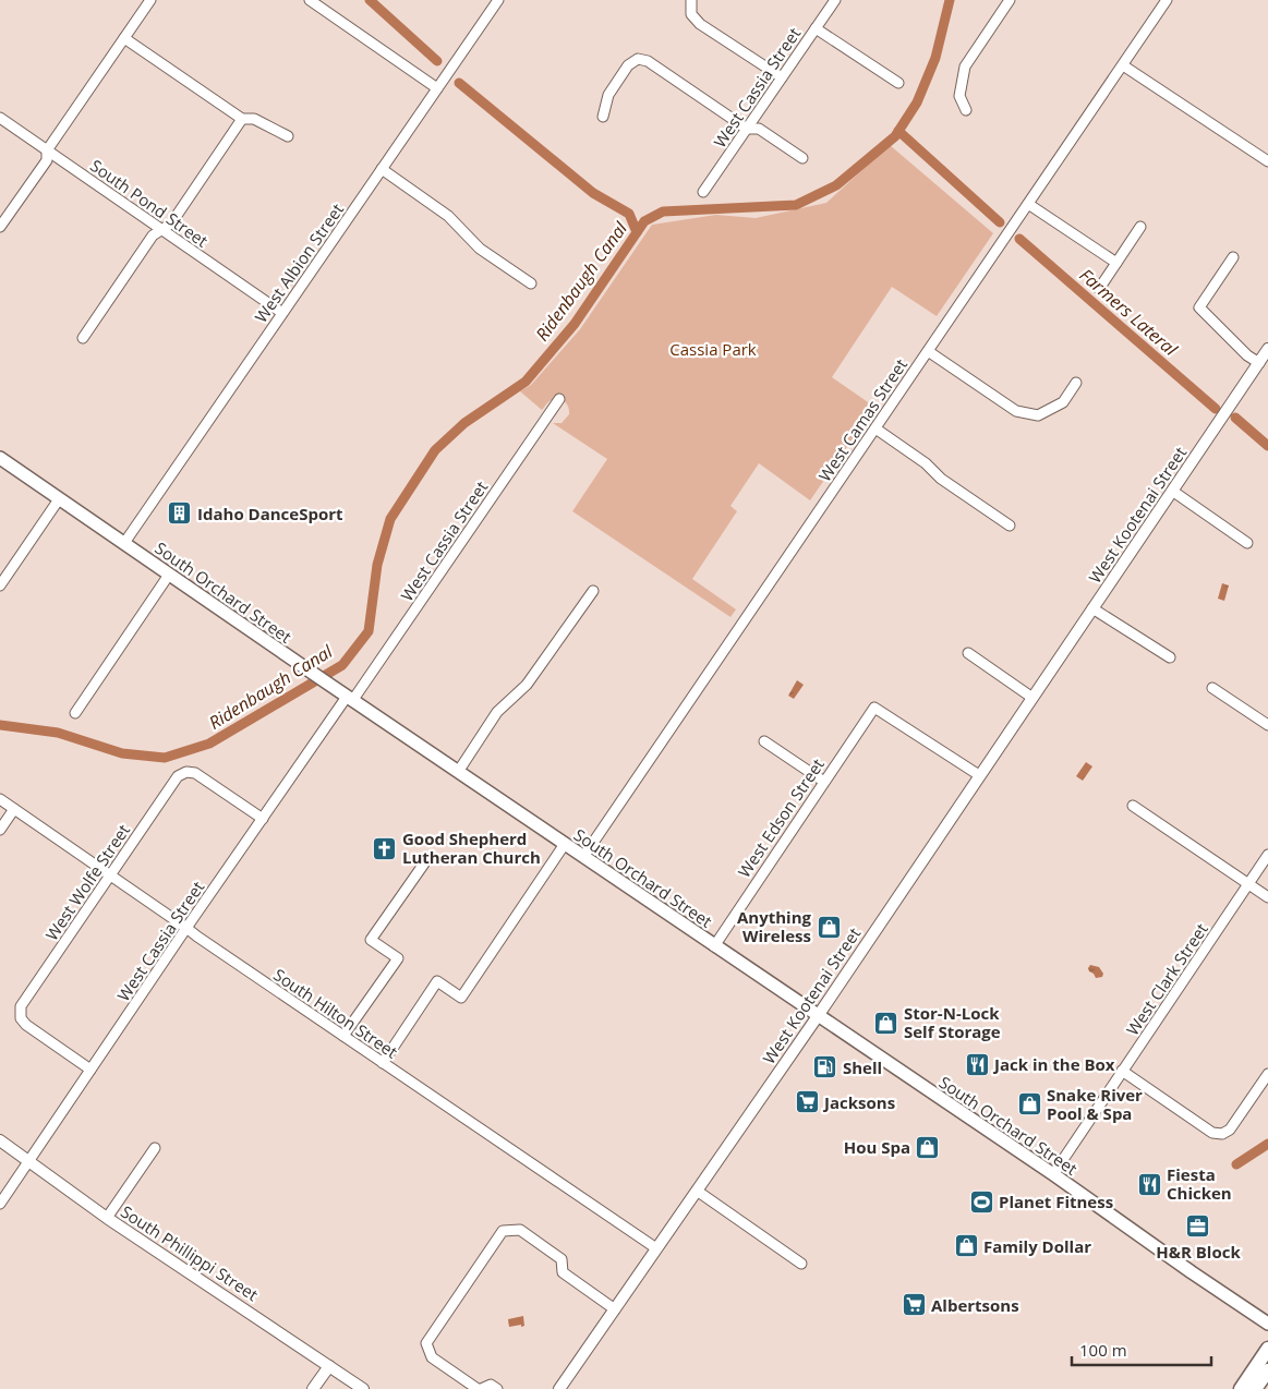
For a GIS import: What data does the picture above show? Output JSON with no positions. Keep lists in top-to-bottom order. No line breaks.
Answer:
{"streets":{"main road":["South Orchard Street"],"street":["West Cassia Street","South Pond Street","West Albion Street","West Camas Street","West Kootenai Street","West Edson Street","West Wolfe Street","West Clark Street","South Hilton Street","South Phillippi Street"]},"crossings":[["West Cassia Street","South Orchard Street"],["West Cassia Street","West Wolfe Street"],["West Cassia Street","South Hilton Street"],["West Cassia Street","South Phillippi Street"],["South Pond Street","West Albion Street"],["West Albion Street","South Orchard Street"],["West Camas Street","South Orchard Street"],["West Kootenai Street","South Orchard Street"],["West Kootenai Street","West Edson Street"],["West Kootenai Street","South Hilton Street"],["South Orchard Street","West Edson Street"],["South Orchard Street","West Clark Street"],["West Wolfe Street","South Hilton Street"]],"water":["Ridenbaugh Canal","Farmers Lateral"],"parks":["Cassia Park"],"places":{"building":["Idaho DanceSport"],"church":["Good Shepherd Lutheran Church"],"shop":["Anything Wireless","Stor-N-Lock Self Storage","Snake River Pool & Spa","Hou Spa","Family Dollar"],"restaurant":["Jack in the Box","Fiesta Chicken"],"fuel station":["Shell"],"supermarket":["Jacksons","Albertsons"],"sports":["Planet Fitness"],"office":["H&R Block"]},"scale_bar":"100 m"}
